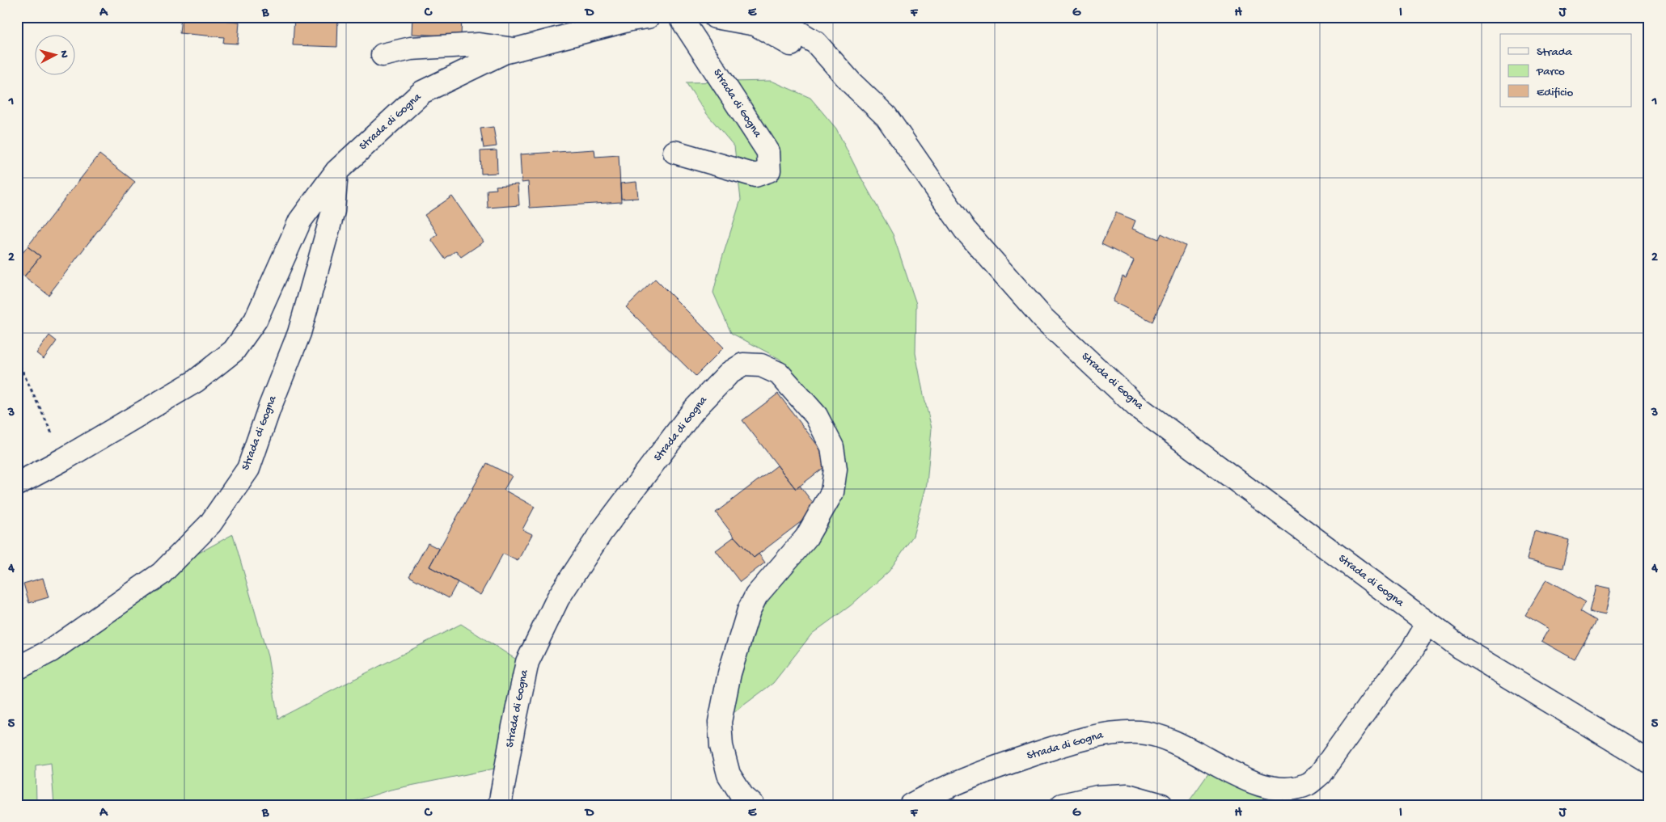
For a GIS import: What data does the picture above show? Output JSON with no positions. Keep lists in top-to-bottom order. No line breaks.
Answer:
{"streets":{"street":["Strada di Gogna"]},"legend":["Strada","Parco","Edificio"],"north":"right","grid":{"columns":["A","B","C","D","E","F","G","H","I","J"],"rows":["1","2","3","4","5"]}}
